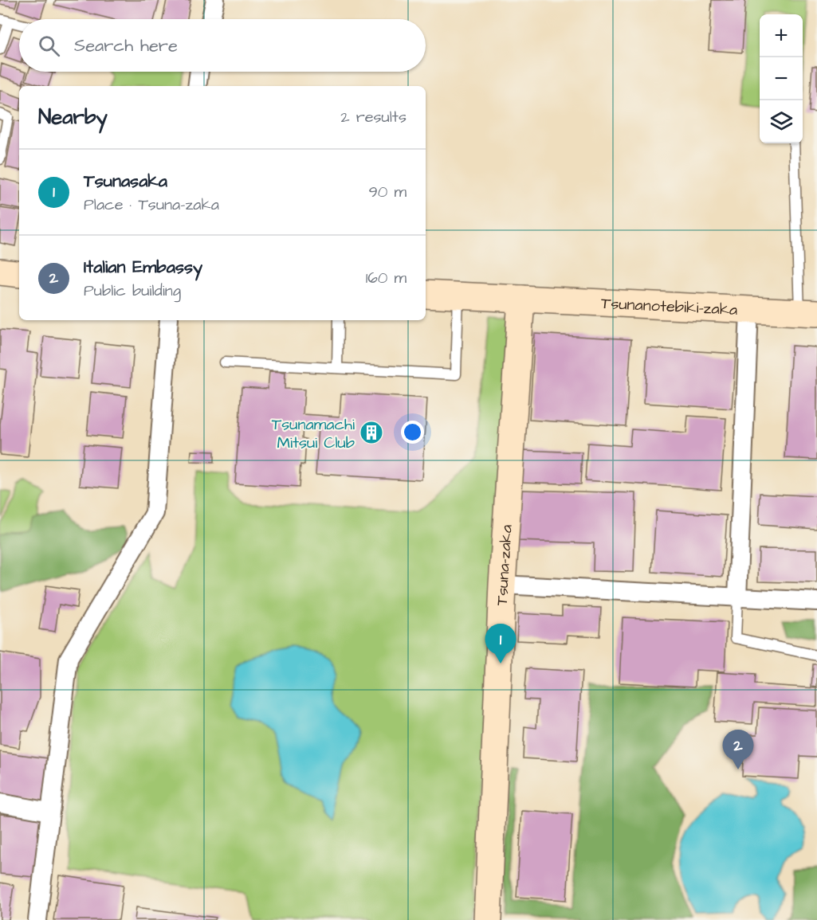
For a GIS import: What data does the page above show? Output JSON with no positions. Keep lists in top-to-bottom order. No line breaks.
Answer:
{"streets":{"street":["Tsunanotebiki-zaka","Tsuna-zaka"]},"crossings":[["Tsunanotebiki-zaka","Tsuna-zaka"]],"places":{"building":["Tsunamachi Mitsui Club"]},"page":{"map_buttons":["+","−"],"search":"Search here","heading":["Nearby","2 results"],"list":[{"mark":"1","name":"Tsunasaka","note":"Place · Tsuna-zaka","value":"90 m"},{"mark":"2","name":"Italian Embassy","note":"Public building","value":"160 m"}],"pins":["1","2"]}}
